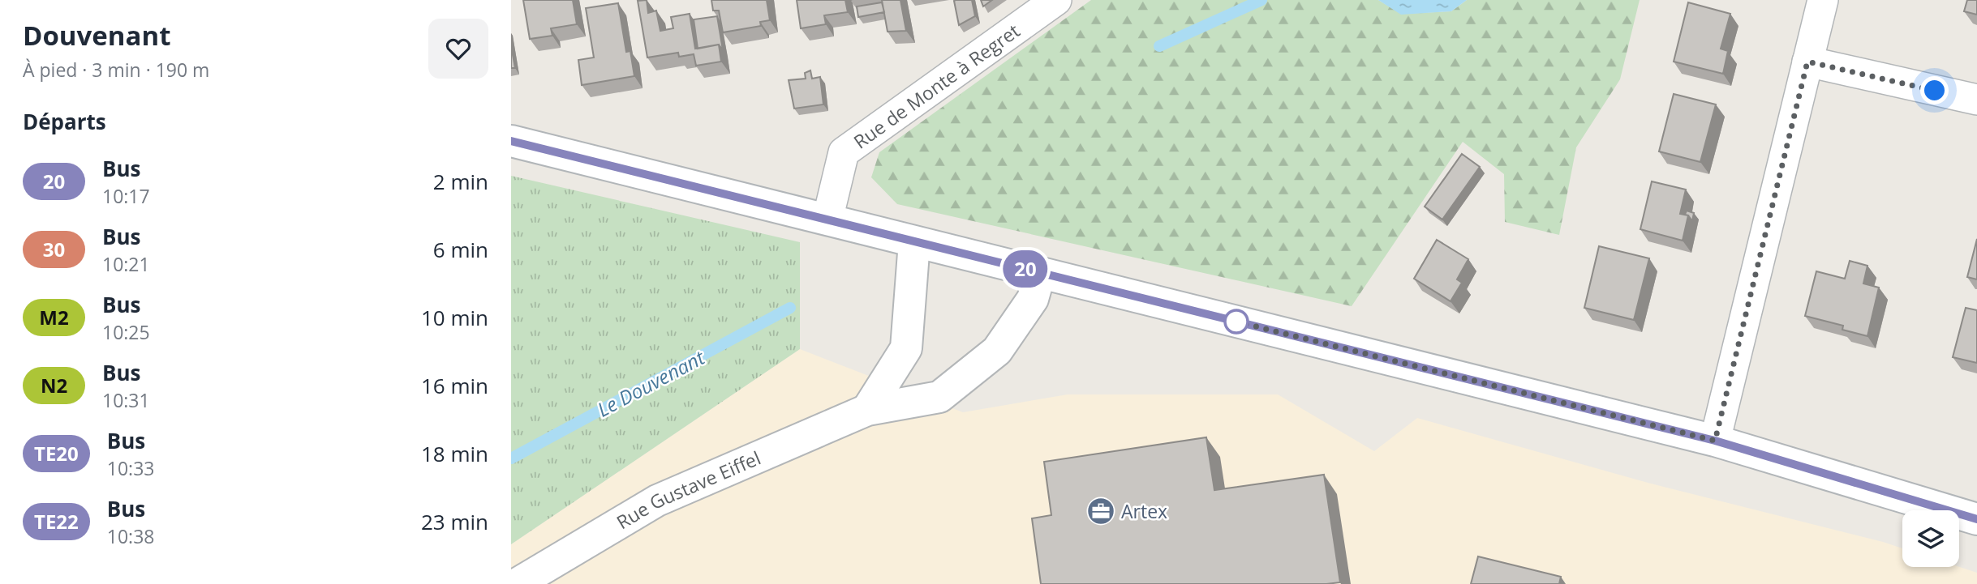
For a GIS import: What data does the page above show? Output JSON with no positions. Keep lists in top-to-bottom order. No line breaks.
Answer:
{"streets":{"main road":["Rue Gustave Eiffel"],"street":["Rue de Monte à Regret"]},"water":["Le Douvenant"],"places":{"office":["Artex"]},"lines":["bus line 20"],"page":{"heading":[["Douvenant","À pied · 3 min · 190 m"],"Départs"],"on_map":"20","list":[{"mark":"20","name":"Bus","note":"10:17","value":"2 min"},{"mark":"30","name":"Bus","note":"10:21","value":"6 min"},{"mark":"M2","name":"Bus","note":"10:25","value":"10 min"},{"mark":"N2","name":"Bus","note":"10:31","value":"16 min"},{"mark":"TE20","name":"Bus","note":"10:33","value":"18 min"},{"mark":"TE22","name":"Bus","note":"10:38","value":"23 min"}]}}
